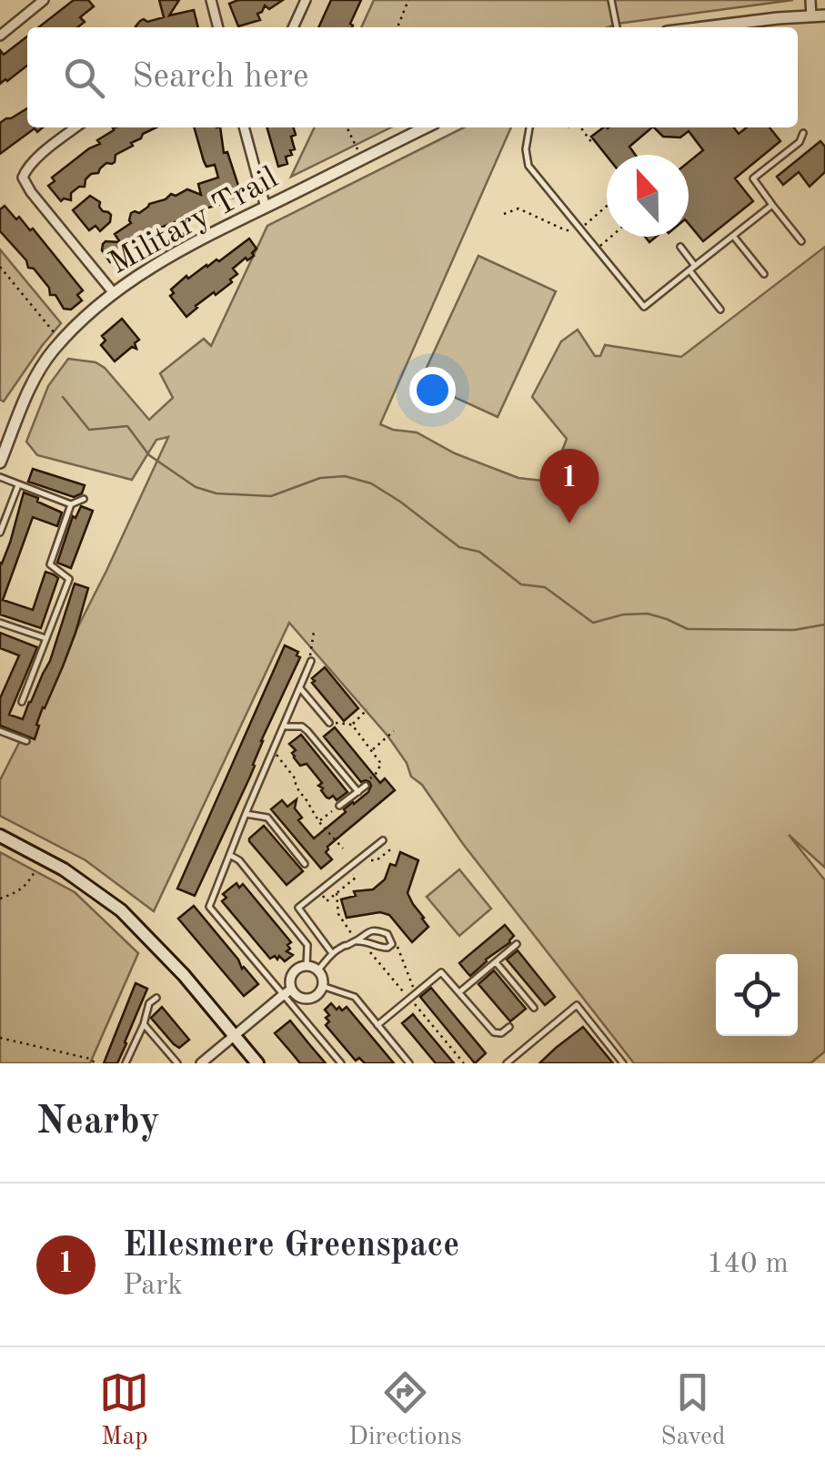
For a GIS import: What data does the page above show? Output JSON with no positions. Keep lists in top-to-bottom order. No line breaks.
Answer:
{"streets":{"street":["Military Trail"]},"north":"top","page":{"search":"Search here","pins":"1","heading":"Nearby","list":[{"mark":"1","name":"Ellesmere Greenspace","note":"Park","value":"140 m"}],"nav":["Map","Directions","Saved"]}}
